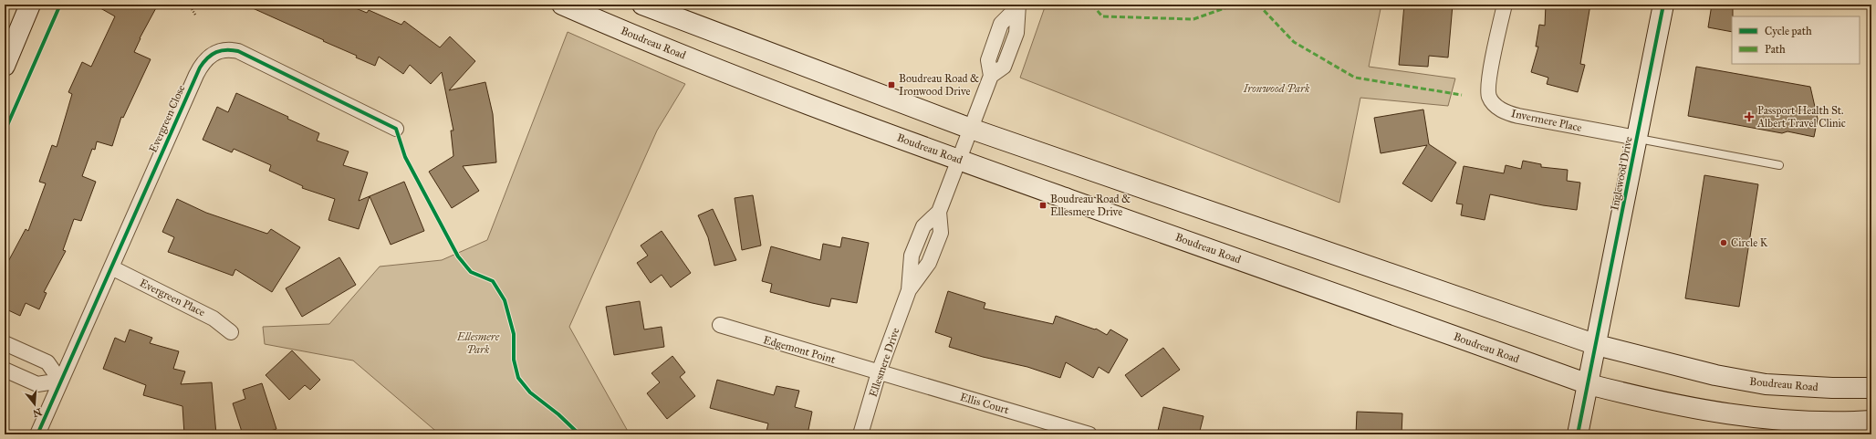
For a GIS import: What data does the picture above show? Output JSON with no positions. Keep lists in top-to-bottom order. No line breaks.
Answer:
{"streets":{"main road":["Boudreau Road","Inglewood Drive"],"street":["Evergreen Close","Invermere Place","Evergreen Place","Edgemont Point","Ellesmere Drive","Ellis Court"]},"crossings":[["Boudreau Road","Inglewood Drive"],["Boudreau Road","Ellesmere Drive"],["Evergreen Close","Evergreen Place"],["Invermere Place","Inglewood Drive"],["Edgemont Point","Ellesmere Drive"],["Edgemont Point","Ellis Court"],["Ellesmere Drive","Ellis Court"]],"parks":["Ironwood Park","Ellesmere Park"],"places":{"transit":["Boudreau Road & Ironwood Drive","Boudreau Road & Ellesmere Drive"],"health":["Passport Health St. Albert Travel Clinic"],"other":["Circle K"]},"legend":["Cycle path","Path"],"north":"bottom"}
